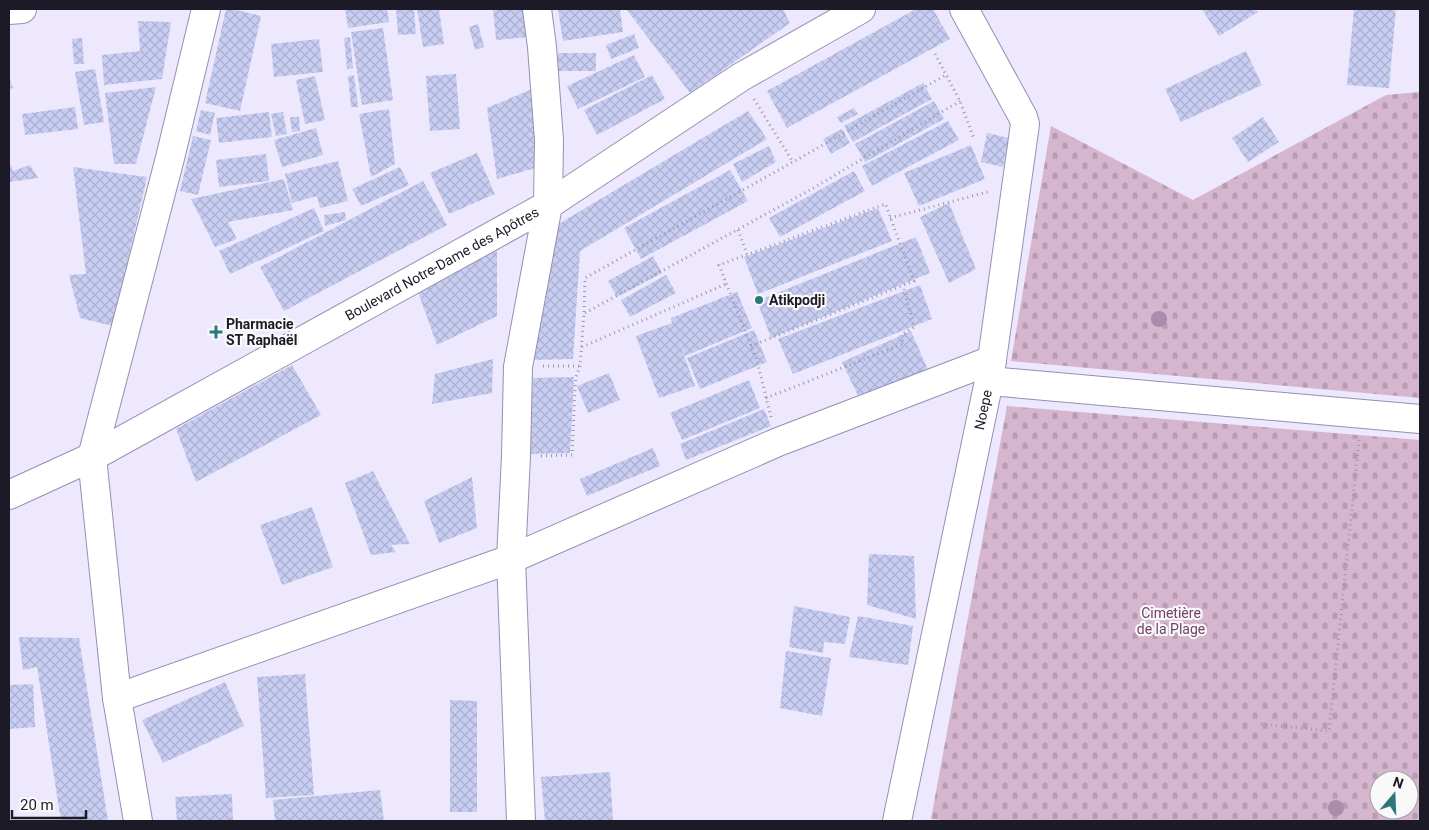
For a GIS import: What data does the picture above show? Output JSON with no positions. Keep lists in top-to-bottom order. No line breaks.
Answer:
{"streets":{"street":["Boulevard Notre-Dame des Apôtres","Noepe"]},"parks":["Cimetière de la Plage"],"places":{"other":["Atikpodji"],"health":["Pharmacie ST Raphaël"]},"scale_bar":"20 m","north":"top"}
